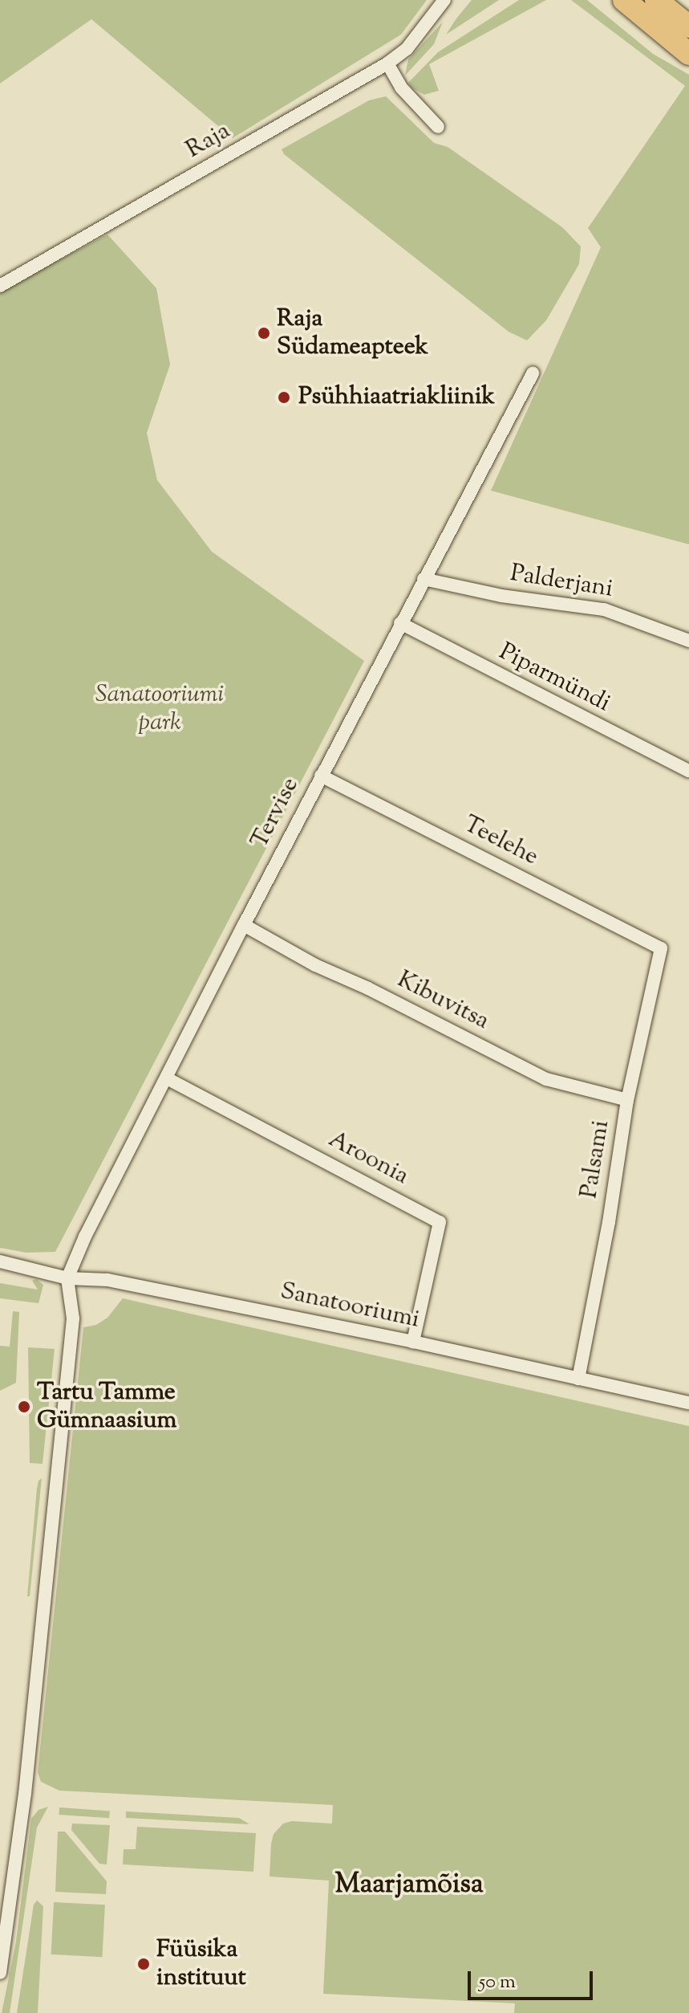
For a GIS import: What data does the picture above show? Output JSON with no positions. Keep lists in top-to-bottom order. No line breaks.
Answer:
{"streets":{"street":["Raja","Palderjani","Piparmündi","Tervise","Teelehe","Kibuvitsa","Aroonia","Palsami","Sanatooriumi"]},"crossings":[["Palderjani","Tervise"],["Piparmündi","Tervise"],["Tervise","Teelehe"],["Tervise","Kibuvitsa"],["Tervise","Aroonia"],["Tervise","Sanatooriumi"],["Teelehe","Palsami"],["Kibuvitsa","Palsami"],["Aroonia","Sanatooriumi"],["Palsami","Sanatooriumi"]],"districts":["Maarjamõisa"],"parks":["Sanatooriumi park"],"places":["Raja Südameapteek","Psühhiaatriakliinik","Tartu Tamme Gümnaasium","Füüsika instituut"],"scale_bar":"50 m"}
